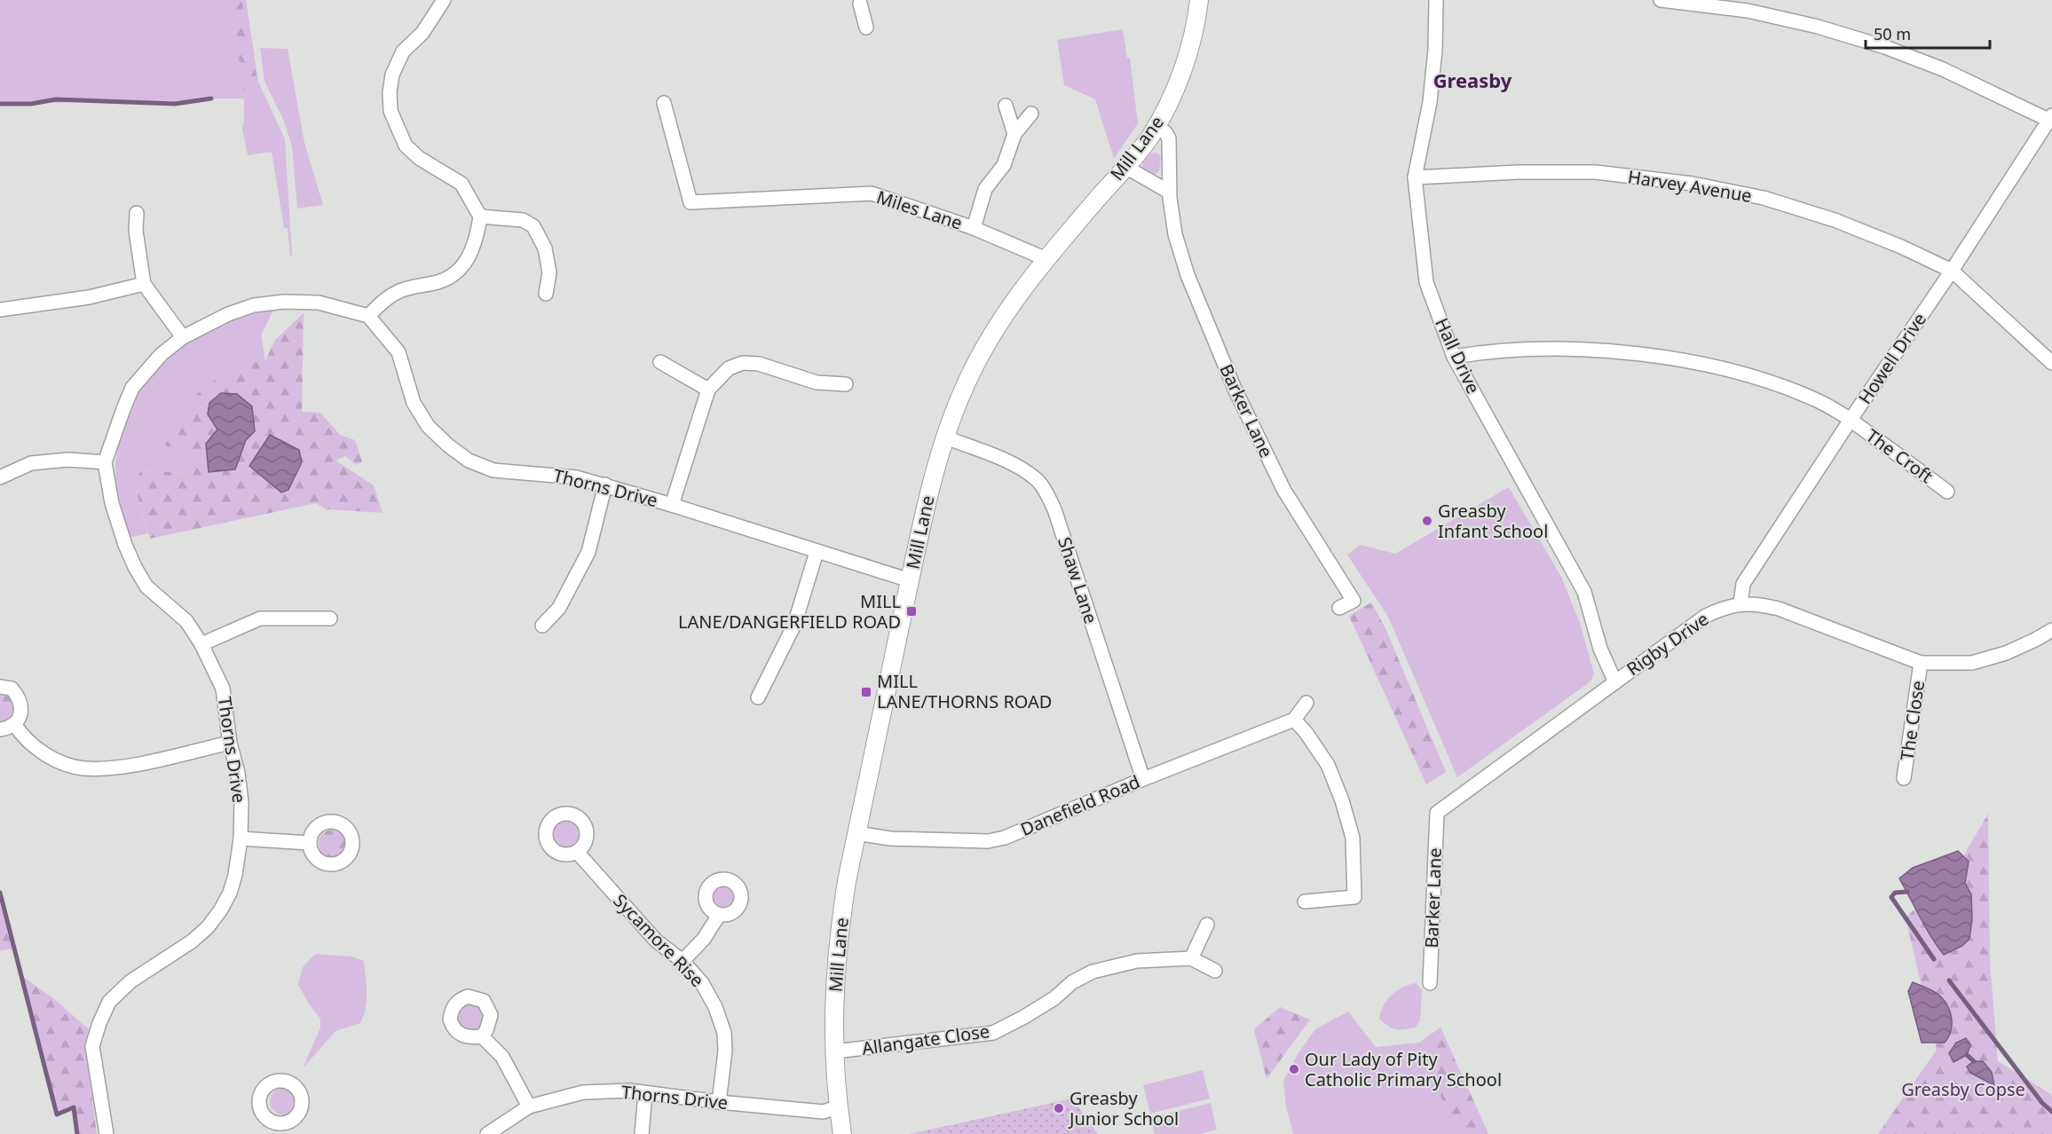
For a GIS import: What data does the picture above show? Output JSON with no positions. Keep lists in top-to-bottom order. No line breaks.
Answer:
{"streets":{"street":["Mill Lane","Harvey Avenue","Miles Lane","Hall Drive","Howell Drive","Barker Lane","The Croft","Thorns Drive","Shaw Lane","Rigby Drive","The Close","Danefield Road","Sycamore Rise","Allangate Close"]},"crossings":[["Mill Lane","Miles Lane"],["Mill Lane","Barker Lane"],["Mill Lane","Thorns Drive"],["Mill Lane","Shaw Lane"],["Mill Lane","Danefield Road"],["Mill Lane","Allangate Close"],["Harvey Avenue","Hall Drive"],["Harvey Avenue","Howell Drive"],["Hall Drive","The Croft"],["Hall Drive","Rigby Drive"],["Howell Drive","The Croft"],["Howell Drive","Rigby Drive"],["Barker Lane","Rigby Drive"],["Thorns Drive","Sycamore Rise"],["Shaw Lane","Danefield Road"],["Rigby Drive","The Close"]],"districts":["Greasby"],"parks":["Greasby Copse"],"places":{"other":["Greasby Infant School","Our Lady of Pity Catholic Primary School","Greasby Junior School"],"transit":["MILL LANE/DANGERFIELD ROAD","MILL LANE/THORNS ROAD"]},"scale_bar":"50 m"}
